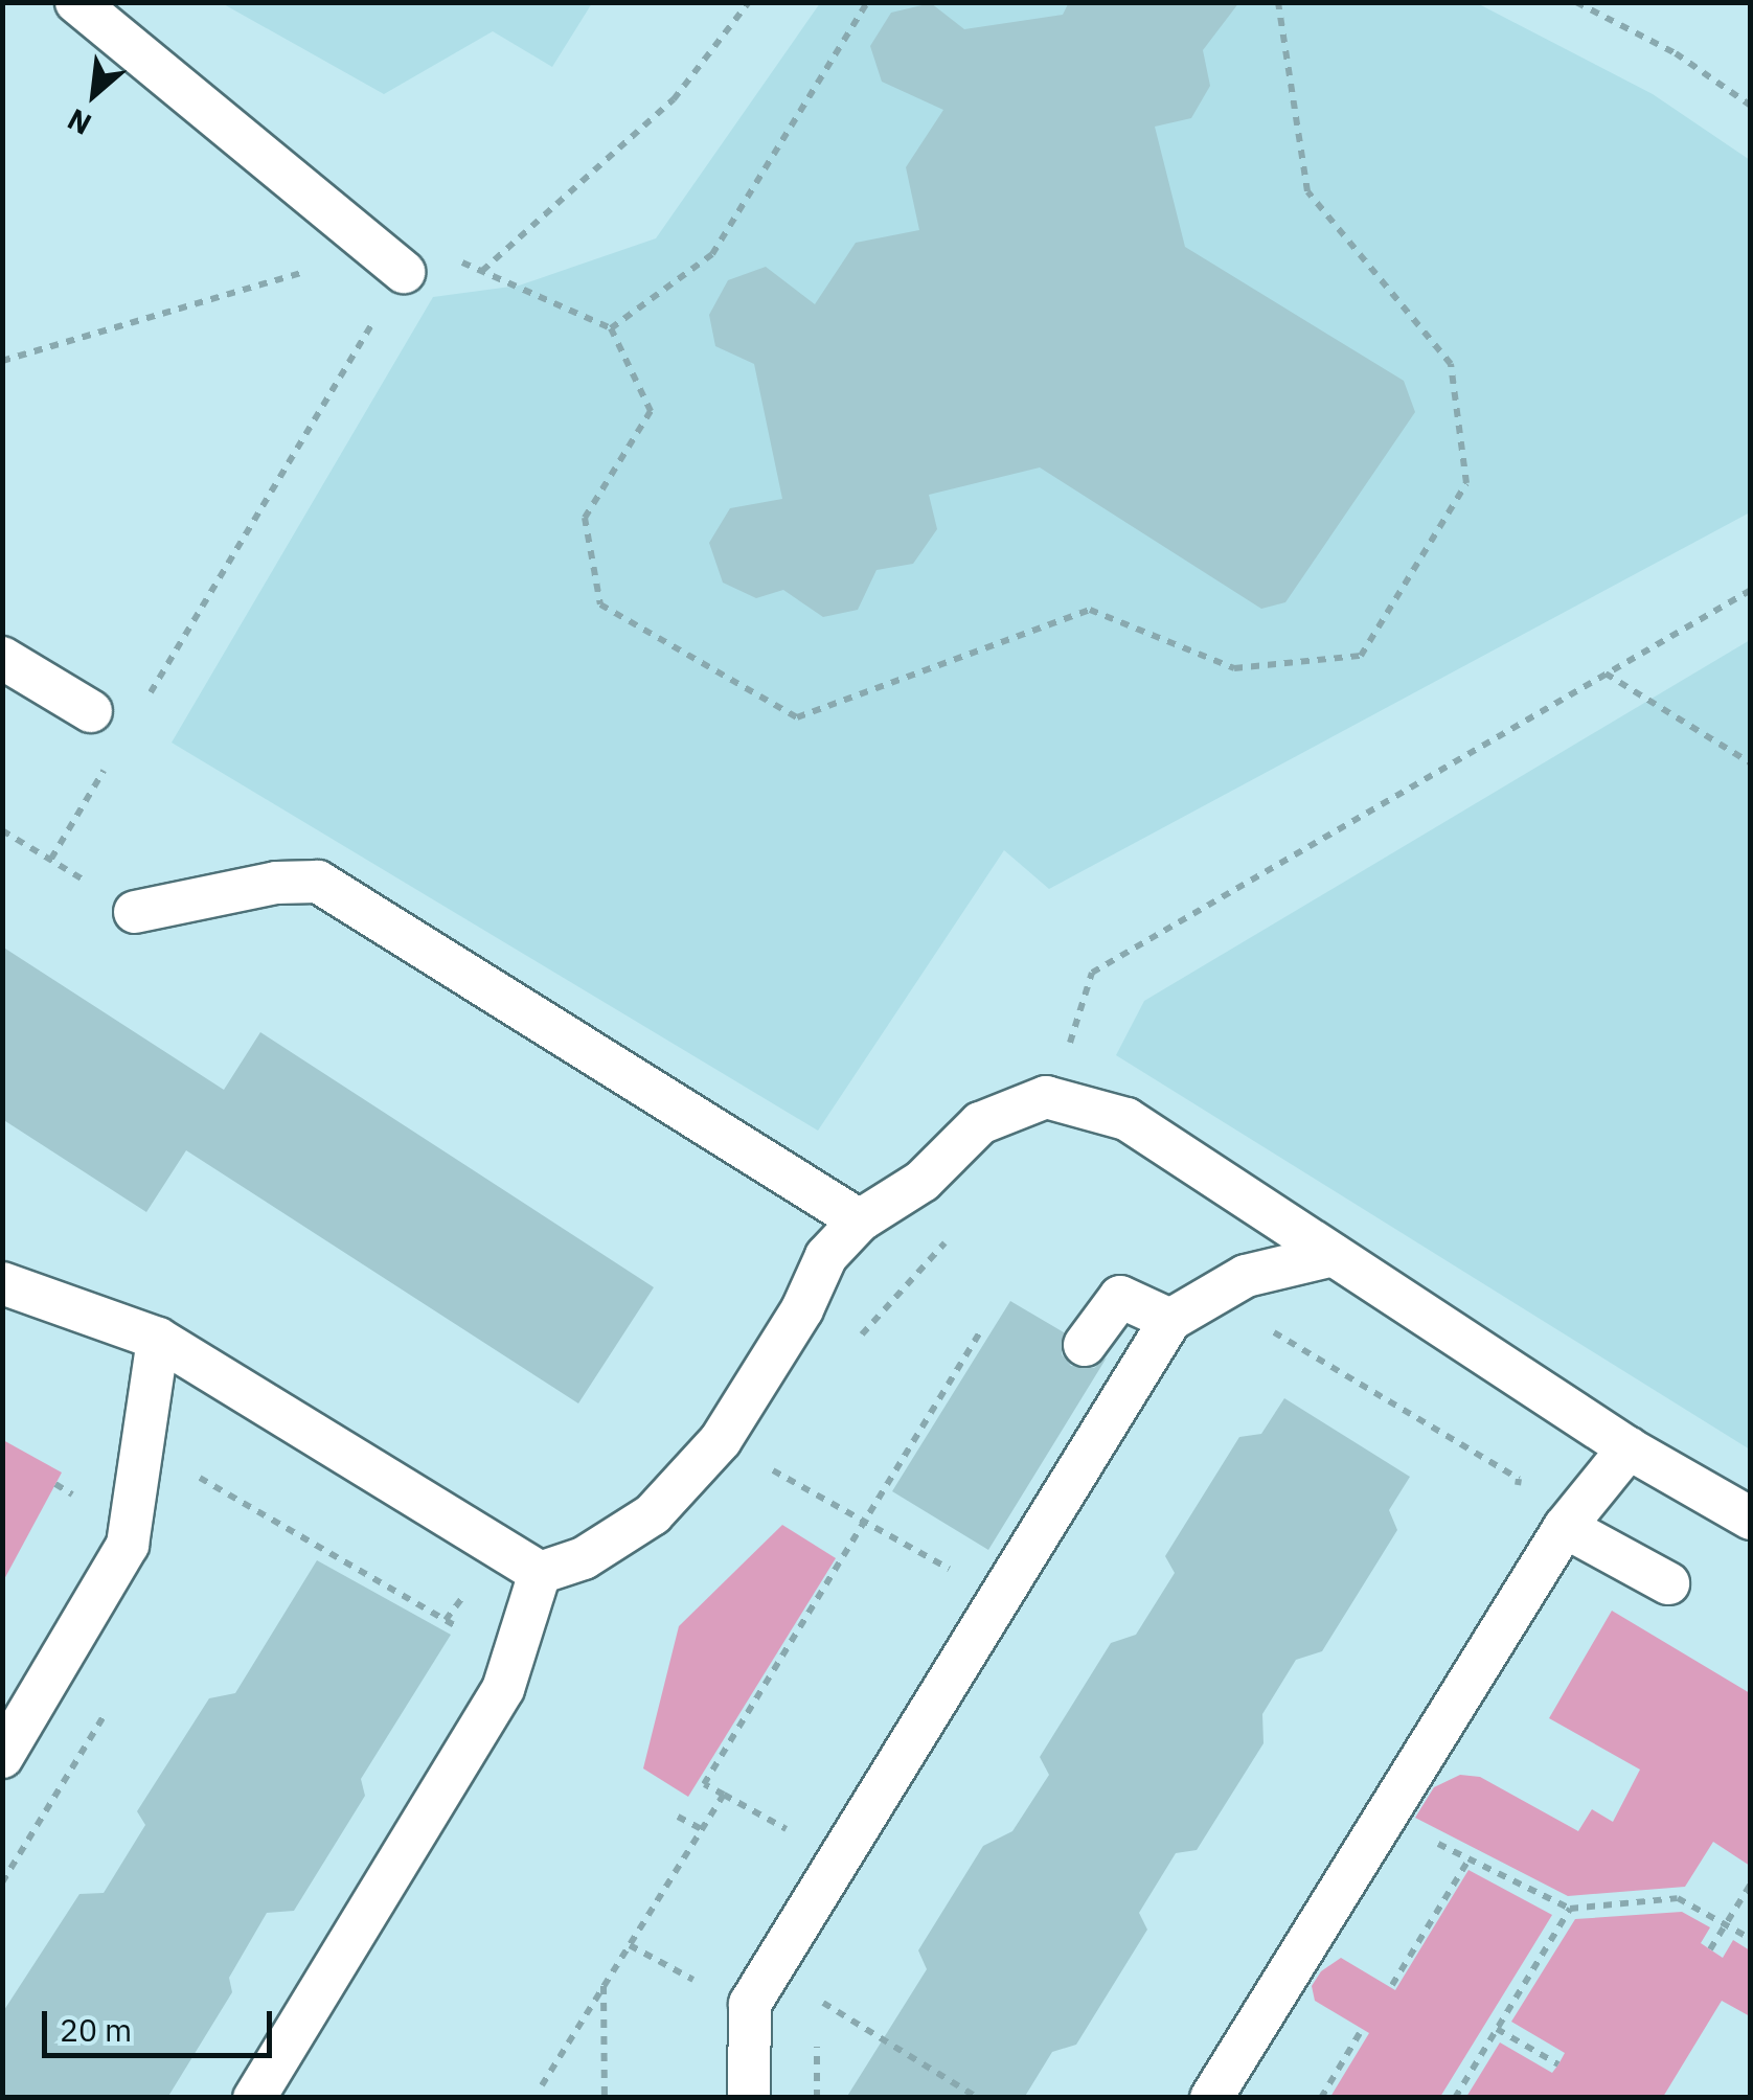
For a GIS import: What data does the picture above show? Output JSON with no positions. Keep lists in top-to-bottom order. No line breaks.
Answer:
{"scale_bar":"20 m","north":"bottom left"}
